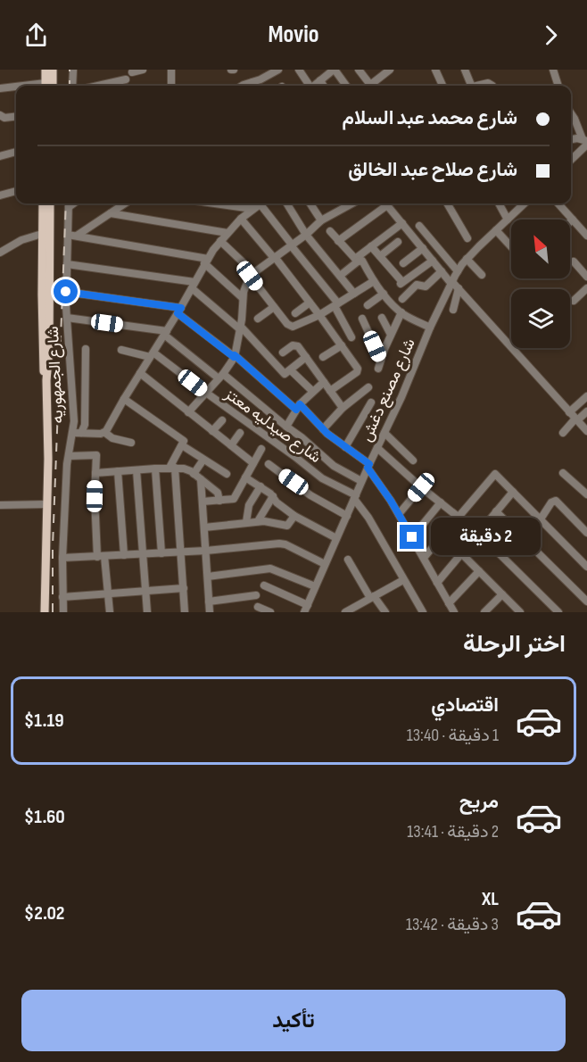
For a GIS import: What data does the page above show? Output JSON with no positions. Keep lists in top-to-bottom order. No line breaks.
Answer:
{"streets":{"main road":["شارع الجمهوريه"],"street":["شارع مصنع دغش","شارع صيدليه معتز"]},"crossings":[["شارع مصنع دغش","شارع صيدليه معتز"]],"north":"top left","page":{"header":"Movio","banner":["شارع محمد عبد السلام","شارع صلاح عبد الخالق"],"bubble":"2 دقيقة","heading":"اختر الرحلة","list":[{"name":"اقتصادي","note":"1 دقيقة · 13:40","value":"$1.19"},{"name":"مريح","note":"2 دقيقة · 13:41","value":"$1.60"},{"name":"XL","note":"3 دقيقة · 13:42","value":"$2.02"}],"buttons":"تأكيد"}}
